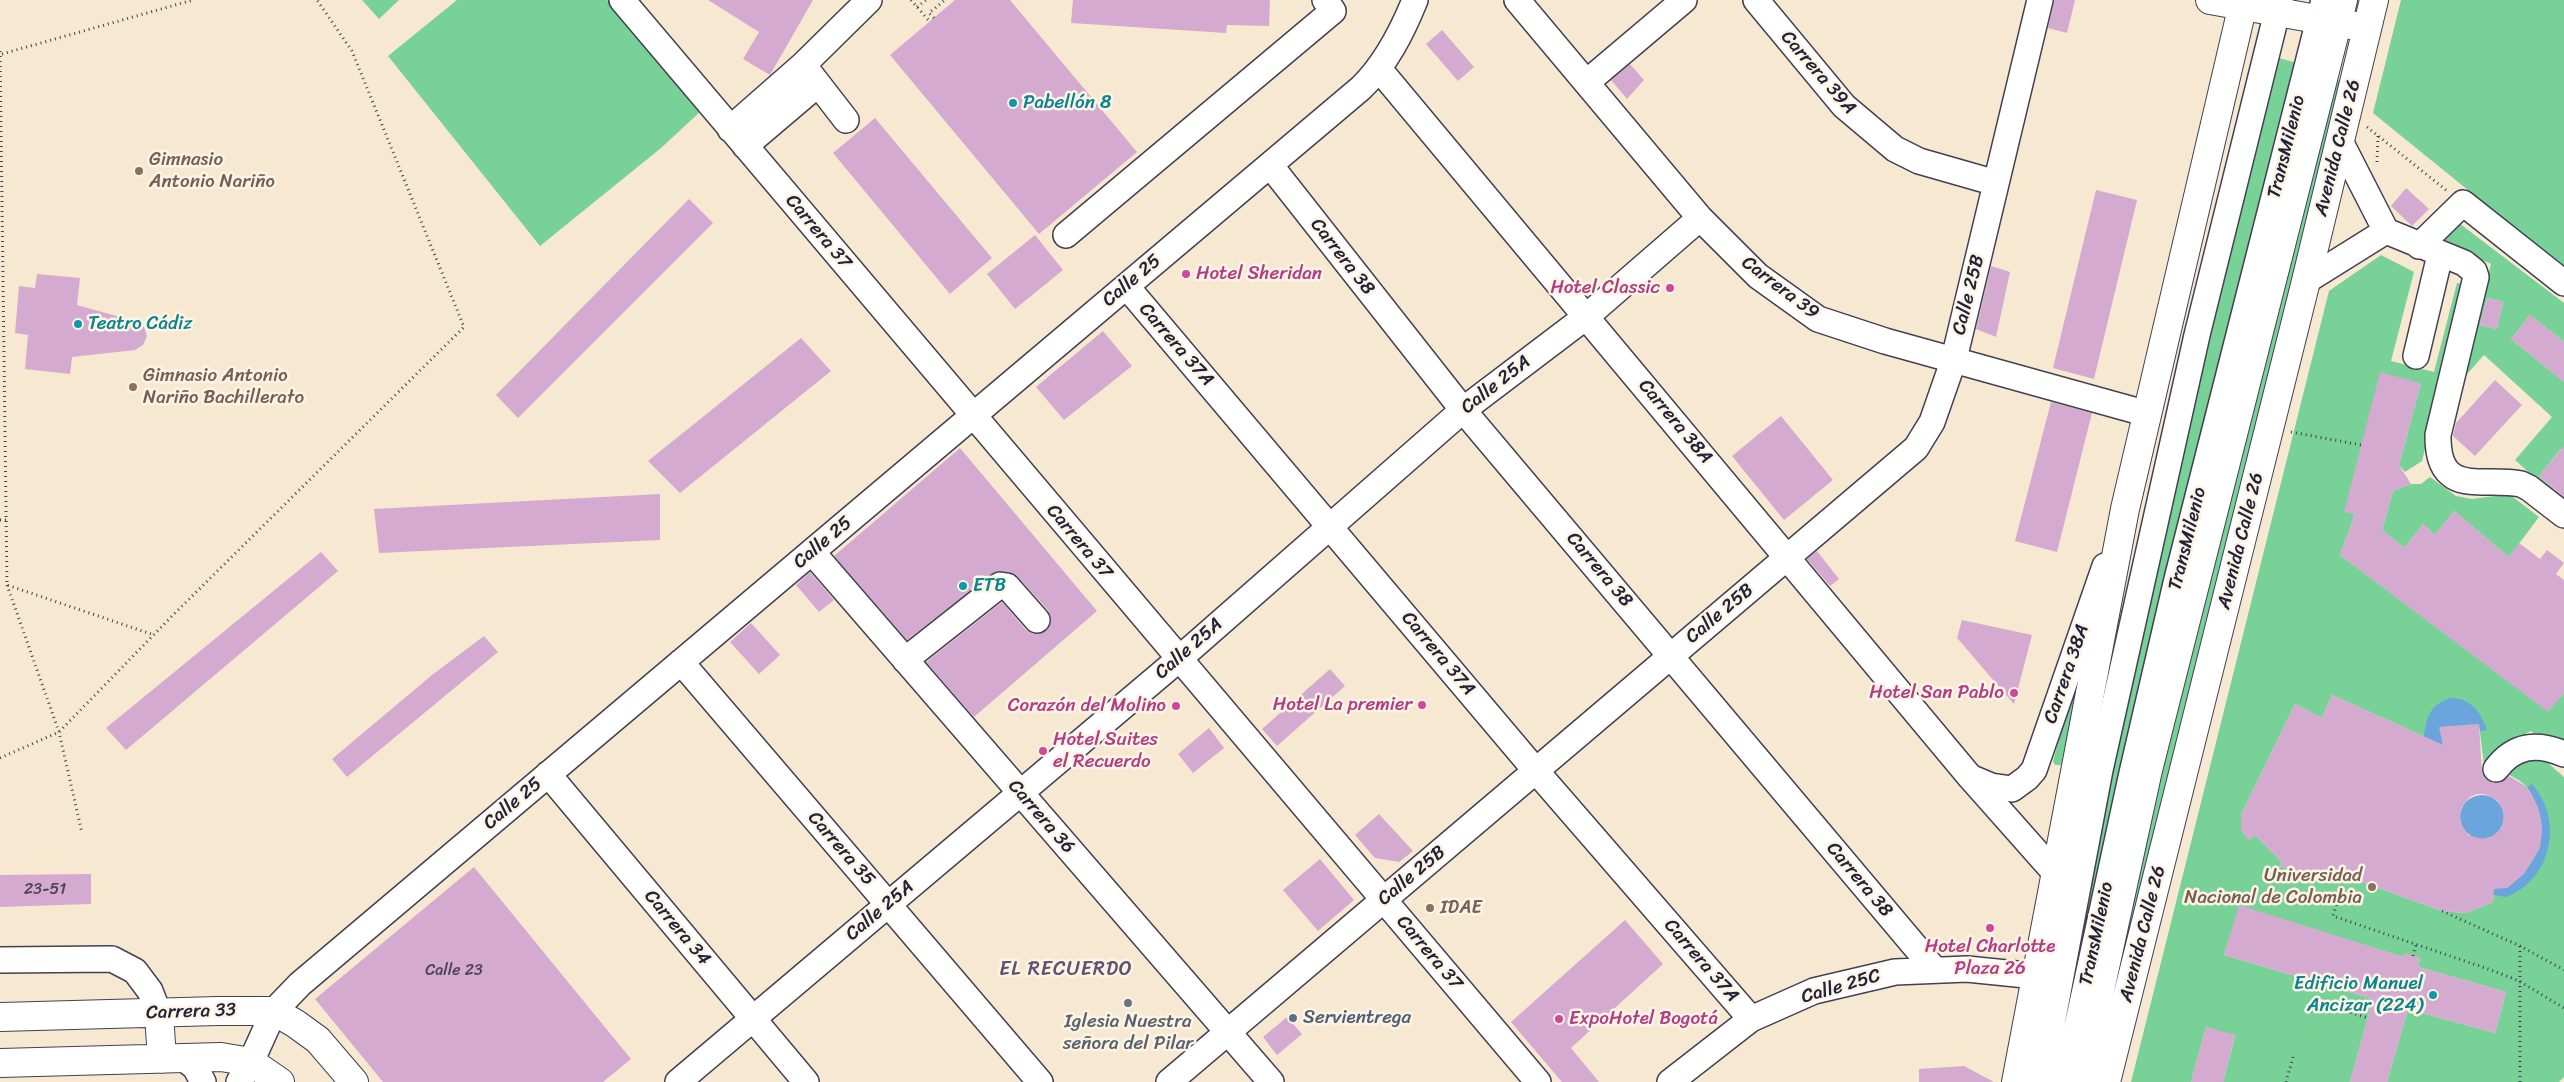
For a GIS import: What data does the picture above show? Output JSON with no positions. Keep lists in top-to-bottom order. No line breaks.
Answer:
{"streets":{"main road":["Avenida Calle 26","Carrera 33"],"street":["Carrera 39A","TransMilenio","Carrera 37","Carrera 38","Calle 25","Carrera 39","Calle 25B","Carrera 37A","Calle 25A","Carrera 38A","Carrera 36","Carrera 35","Carrera 34","Calle 25C"]},"crossings":[["Carrera 39A","Calle 25B"],["TransMilenio","Avenida Calle 26"],["Carrera 37","Calle 25"],["Carrera 37","Calle 25B"],["Carrera 37","Calle 25A"],["Carrera 38","Calle 25"],["Carrera 38","Calle 25B"],["Carrera 38","Calle 25A"],["Carrera 38","Calle 25C"],["Calle 25","Carrera 37A"],["Calle 25","Carrera 38A"],["Calle 25","Carrera 36"],["Calle 25","Carrera 35"],["Calle 25","Carrera 34"],["Calle 25","Carrera 33"],["Carrera 39","Calle 25B"],["Carrera 39","Calle 25A"],["Calle 25B","Carrera 37A"],["Calle 25B","Carrera 38A"],["Calle 25B","Carrera 36"],["Carrera 37A","Calle 25A"],["Carrera 37A","Calle 25C"],["Calle 25A","Carrera 38A"],["Calle 25A","Carrera 36"],["Calle 25A","Carrera 35"],["Calle 25A","Carrera 34"]],"districts":["EL RECUERDO"],"places":["Pabellón 8","Gimnasio Antonio Nariño","Hotel Sheridan","Hotel Classic","Teatro Cádiz","Gimnasio Antonio Nariño Bachillerato","ETB","Hotel San Pablo","Hotel La premier","Corazón del Molino","Hotel Suites el Recuerdo","Universidad Nacional de Colombia","IDAE","Hotel Charlotte Plaza 26","Edificio Manuel Ancizar (224)","Iglesia Nuestra señora del Pilar","Servientrega","ExpoHotel Bogotá"],"house_numbers":["23-51","Calle 23"]}
